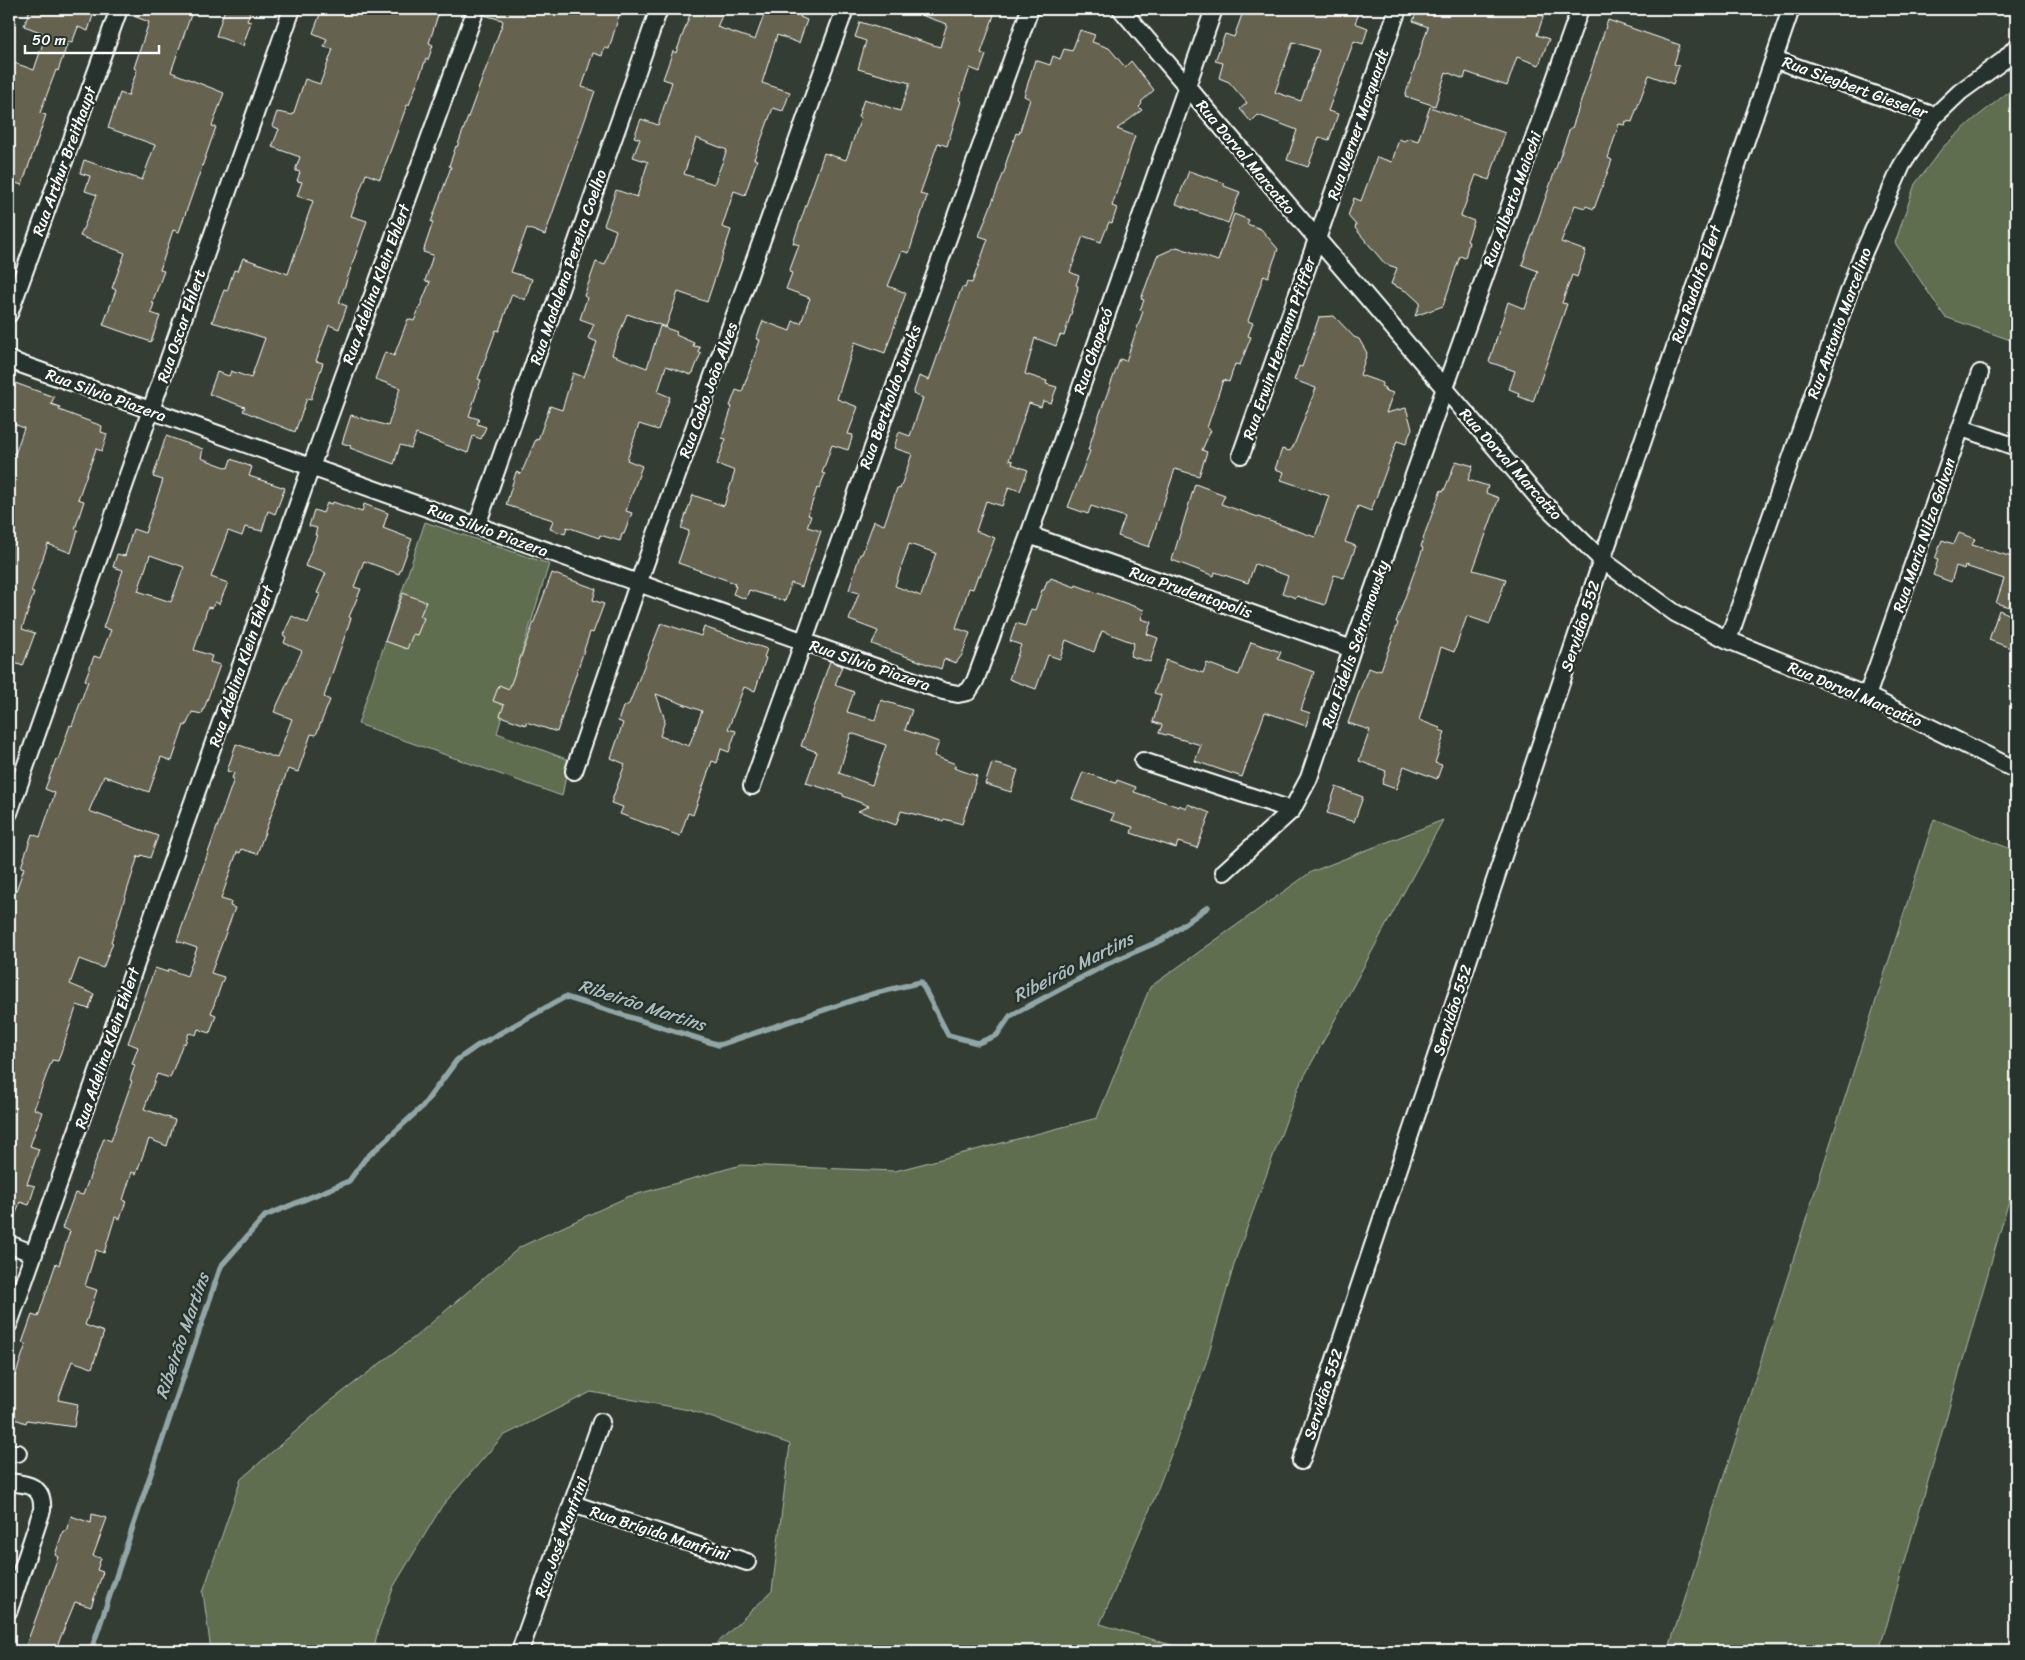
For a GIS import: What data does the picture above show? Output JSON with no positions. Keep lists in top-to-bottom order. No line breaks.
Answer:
{"streets":{"street":["Rua Siegbert Gieseler","Rua Werner Marquardt","Rua Dorval Marcatto","Rua Arthur Breithaupt","Rua Alberto Maiochi","Rua Madalena Pereira Coelho","Rua Adelina Klein Ehlert","Rua Rudolfo Elert","Rua Antonio Marcelino","Rua Oscar Ehlert","Rua Erwin Hermann Pfiffer","Rua Chapecó","Rua Cabo João Alves","Rua Silvio Piazera","Rua Bertholdo Juncks","Rua Maria Nilza Galvan","Rua Prudentopolis","Servidão 552","Rua Fidelis Schramowsky","Rua Brígida Manfrini","Rua José Manfrini"]},"crossings":[["Rua Siegbert Gieseler","Rua Rudolfo Elert"],["Rua Siegbert Gieseler","Rua Antonio Marcelino"],["Rua Werner Marquardt","Rua Dorval Marcatto"],["Rua Werner Marquardt","Rua Erwin Hermann Pfiffer"],["Rua Dorval Marcatto","Rua Alberto Maiochi"],["Rua Dorval Marcatto","Rua Rudolfo Elert"],["Rua Dorval Marcatto","Rua Antonio Marcelino"],["Rua Dorval Marcatto","Rua Erwin Hermann Pfiffer"],["Rua Dorval Marcatto","Rua Chapecó"],["Rua Dorval Marcatto","Rua Maria Nilza Galvan"],["Rua Dorval Marcatto","Servidão 552"],["Rua Dorval Marcatto","Rua Fidelis Schramowsky"],["Rua Alberto Maiochi","Rua Fidelis Schramowsky"],["Rua Madalena Pereira Coelho","Rua Silvio Piazera"],["Rua Adelina Klein Ehlert","Rua Silvio Piazera"],["Rua Rudolfo Elert","Servidão 552"],["Rua Oscar Ehlert","Rua Silvio Piazera"],["Rua Chapecó","Rua Silvio Piazera"],["Rua Chapecó","Rua Prudentopolis"],["Rua Cabo João Alves","Rua Silvio Piazera"],["Rua Silvio Piazera","Rua Bertholdo Juncks"],["Rua Prudentopolis","Rua Fidelis Schramowsky"],["Rua Brígida Manfrini","Rua José Manfrini"]],"water":["Ribeirão Martins"],"scale_bar":"50 m"}
